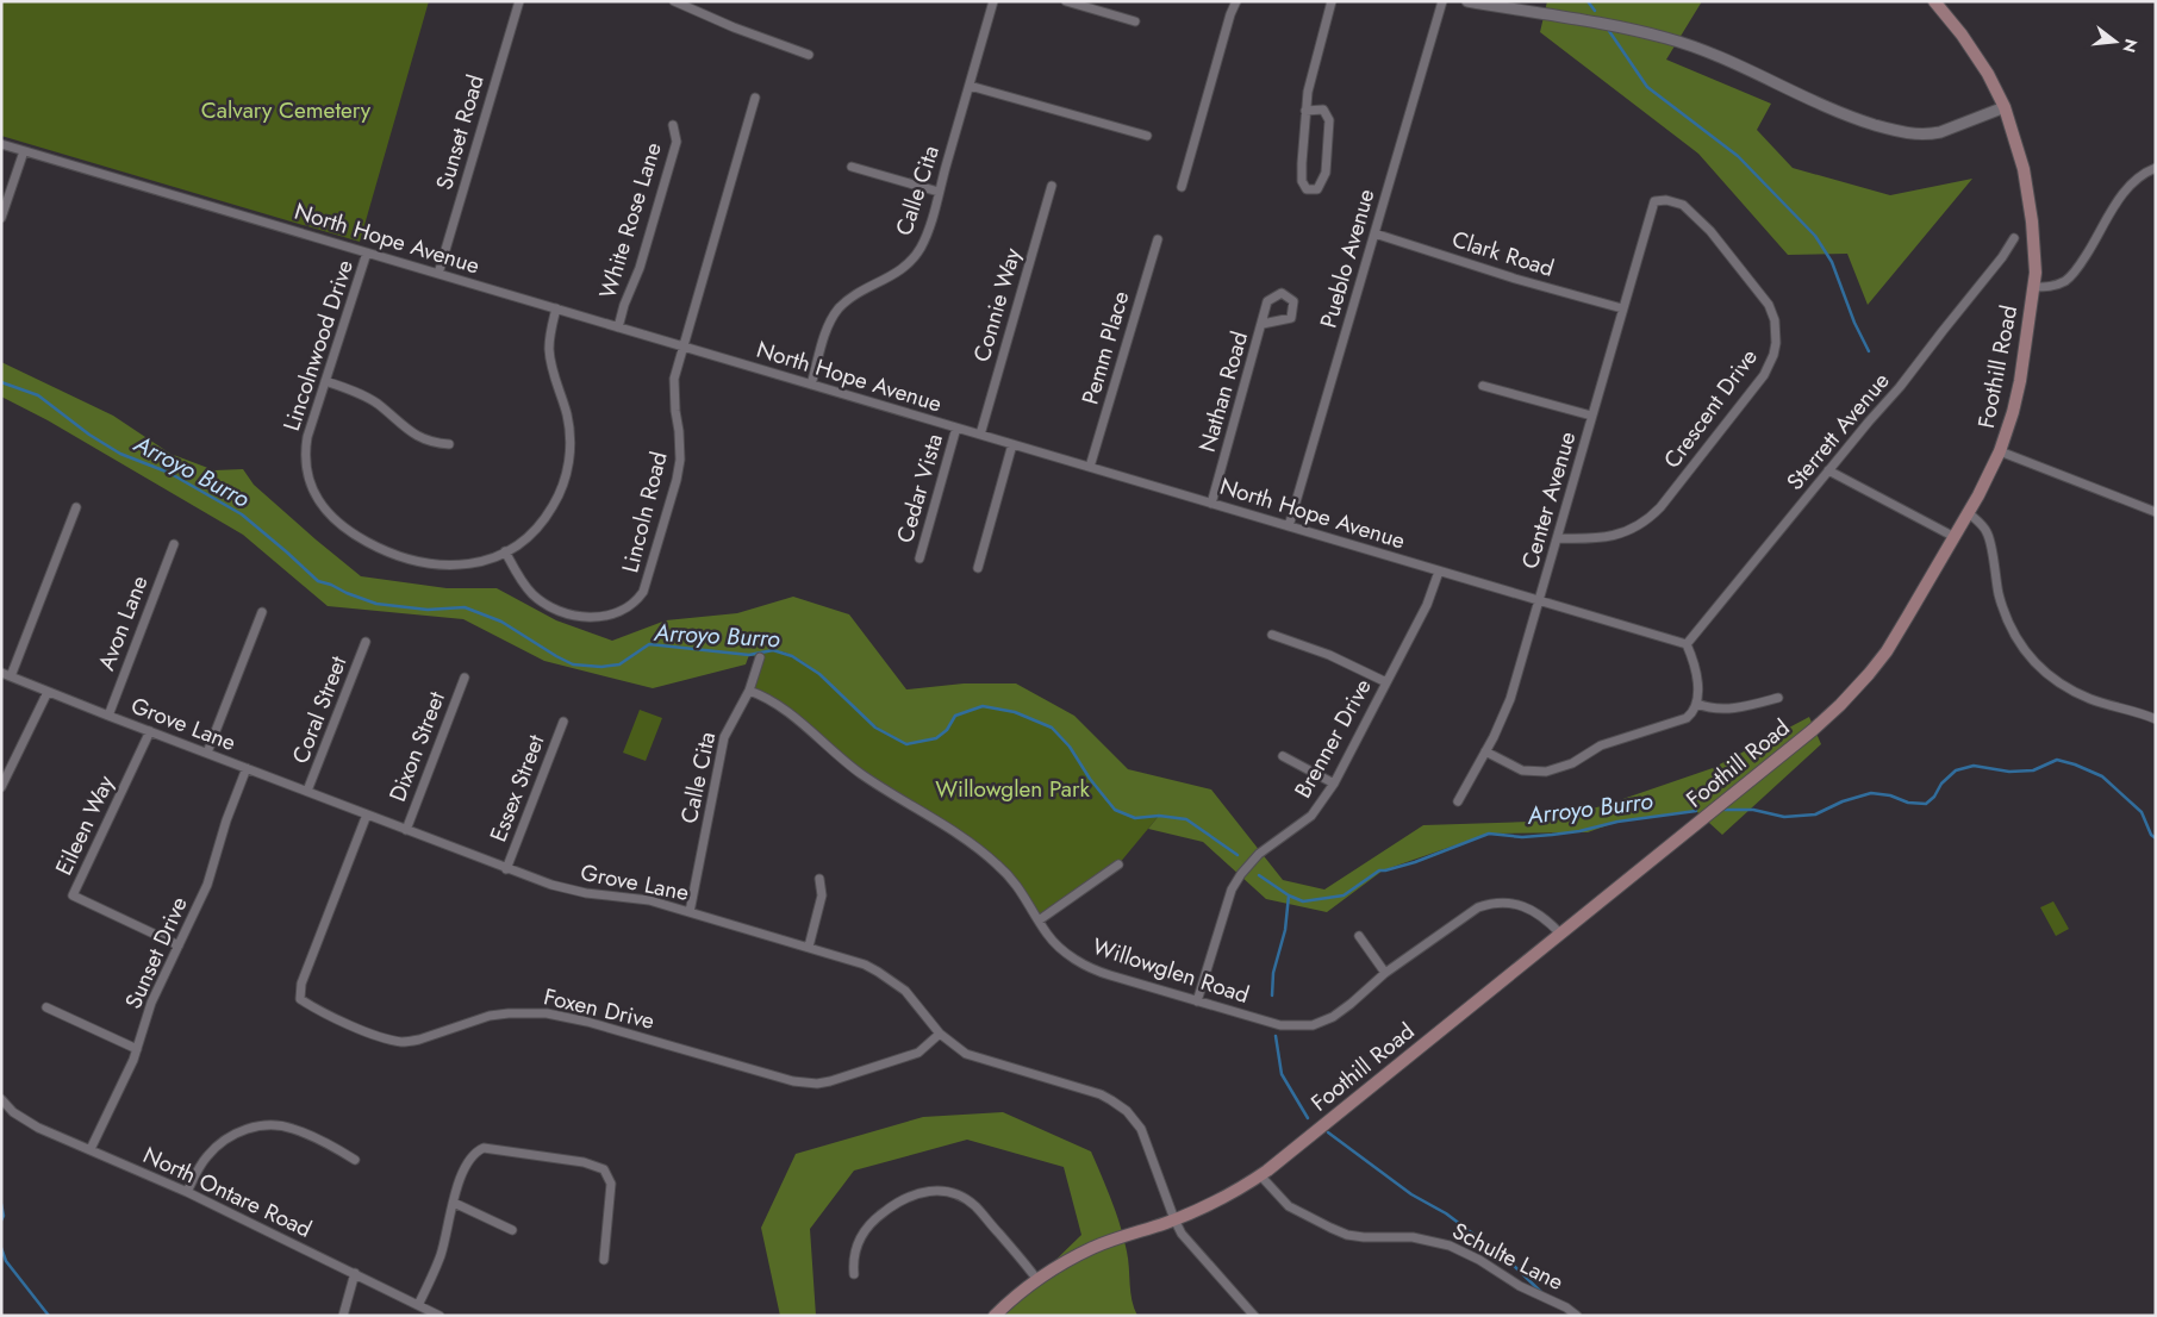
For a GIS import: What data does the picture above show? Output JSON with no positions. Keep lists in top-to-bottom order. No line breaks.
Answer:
{"streets":{"main road":["Foothill Road"],"street":["Sunset Road","Calle Cita","White Rose Lane","North Hope Avenue","Clark Road","Pueblo Avenue","Connie Way","Lincolnwood Drive","Pemm Place","Nathan Road","Crescent Drive","Sterrett Avenue","Cedar Vista","Center Avenue","Lincoln Road","Avon Lane","Coral Street","Grove Lane","Brenner Drive","Dixon Street","Essex Street","Eileen Way","Sunset Drive","Willowglen Road","Foxen Drive","North Ontare Road","Schulte Lane"]},"crossings":[["Sunset Road","North Hope Avenue"],["Calle Cita","North Hope Avenue"],["Calle Cita","Grove Lane"],["Calle Cita","Willowglen Road"],["White Rose Lane","North Hope Avenue"],["North Hope Avenue","Pueblo Avenue"],["North Hope Avenue","Connie Way"],["North Hope Avenue","Lincolnwood Drive"],["North Hope Avenue","Pemm Place"],["North Hope Avenue","Nathan Road"],["North Hope Avenue","Sterrett Avenue"],["North Hope Avenue","Cedar Vista"],["North Hope Avenue","Center Avenue"],["North Hope Avenue","Lincoln Road"],["North Hope Avenue","Brenner Drive"],["Clark Road","Pueblo Avenue"],["Clark Road","Center Avenue"],["Lincolnwood Drive","Lincoln Road"],["Foothill Road","Grove Lane"],["Foothill Road","Willowglen Road"],["Foothill Road","Schulte Lane"],["Crescent Drive","Center Avenue"],["Avon Lane","Grove Lane"],["Coral Street","Grove Lane"],["Grove Lane","Dixon Street"],["Grove Lane","Essex Street"],["Grove Lane","Eileen Way"],["Grove Lane","Sunset Drive"],["Grove Lane","Foxen Drive"],["Brenner Drive","Willowglen Road"],["Eileen Way","Sunset Drive"],["Sunset Drive","North Ontare Road"]],"water":["Arroyo Burro"],"parks":["Calvary Cemetery","Willowglen Park"],"north":"right"}
